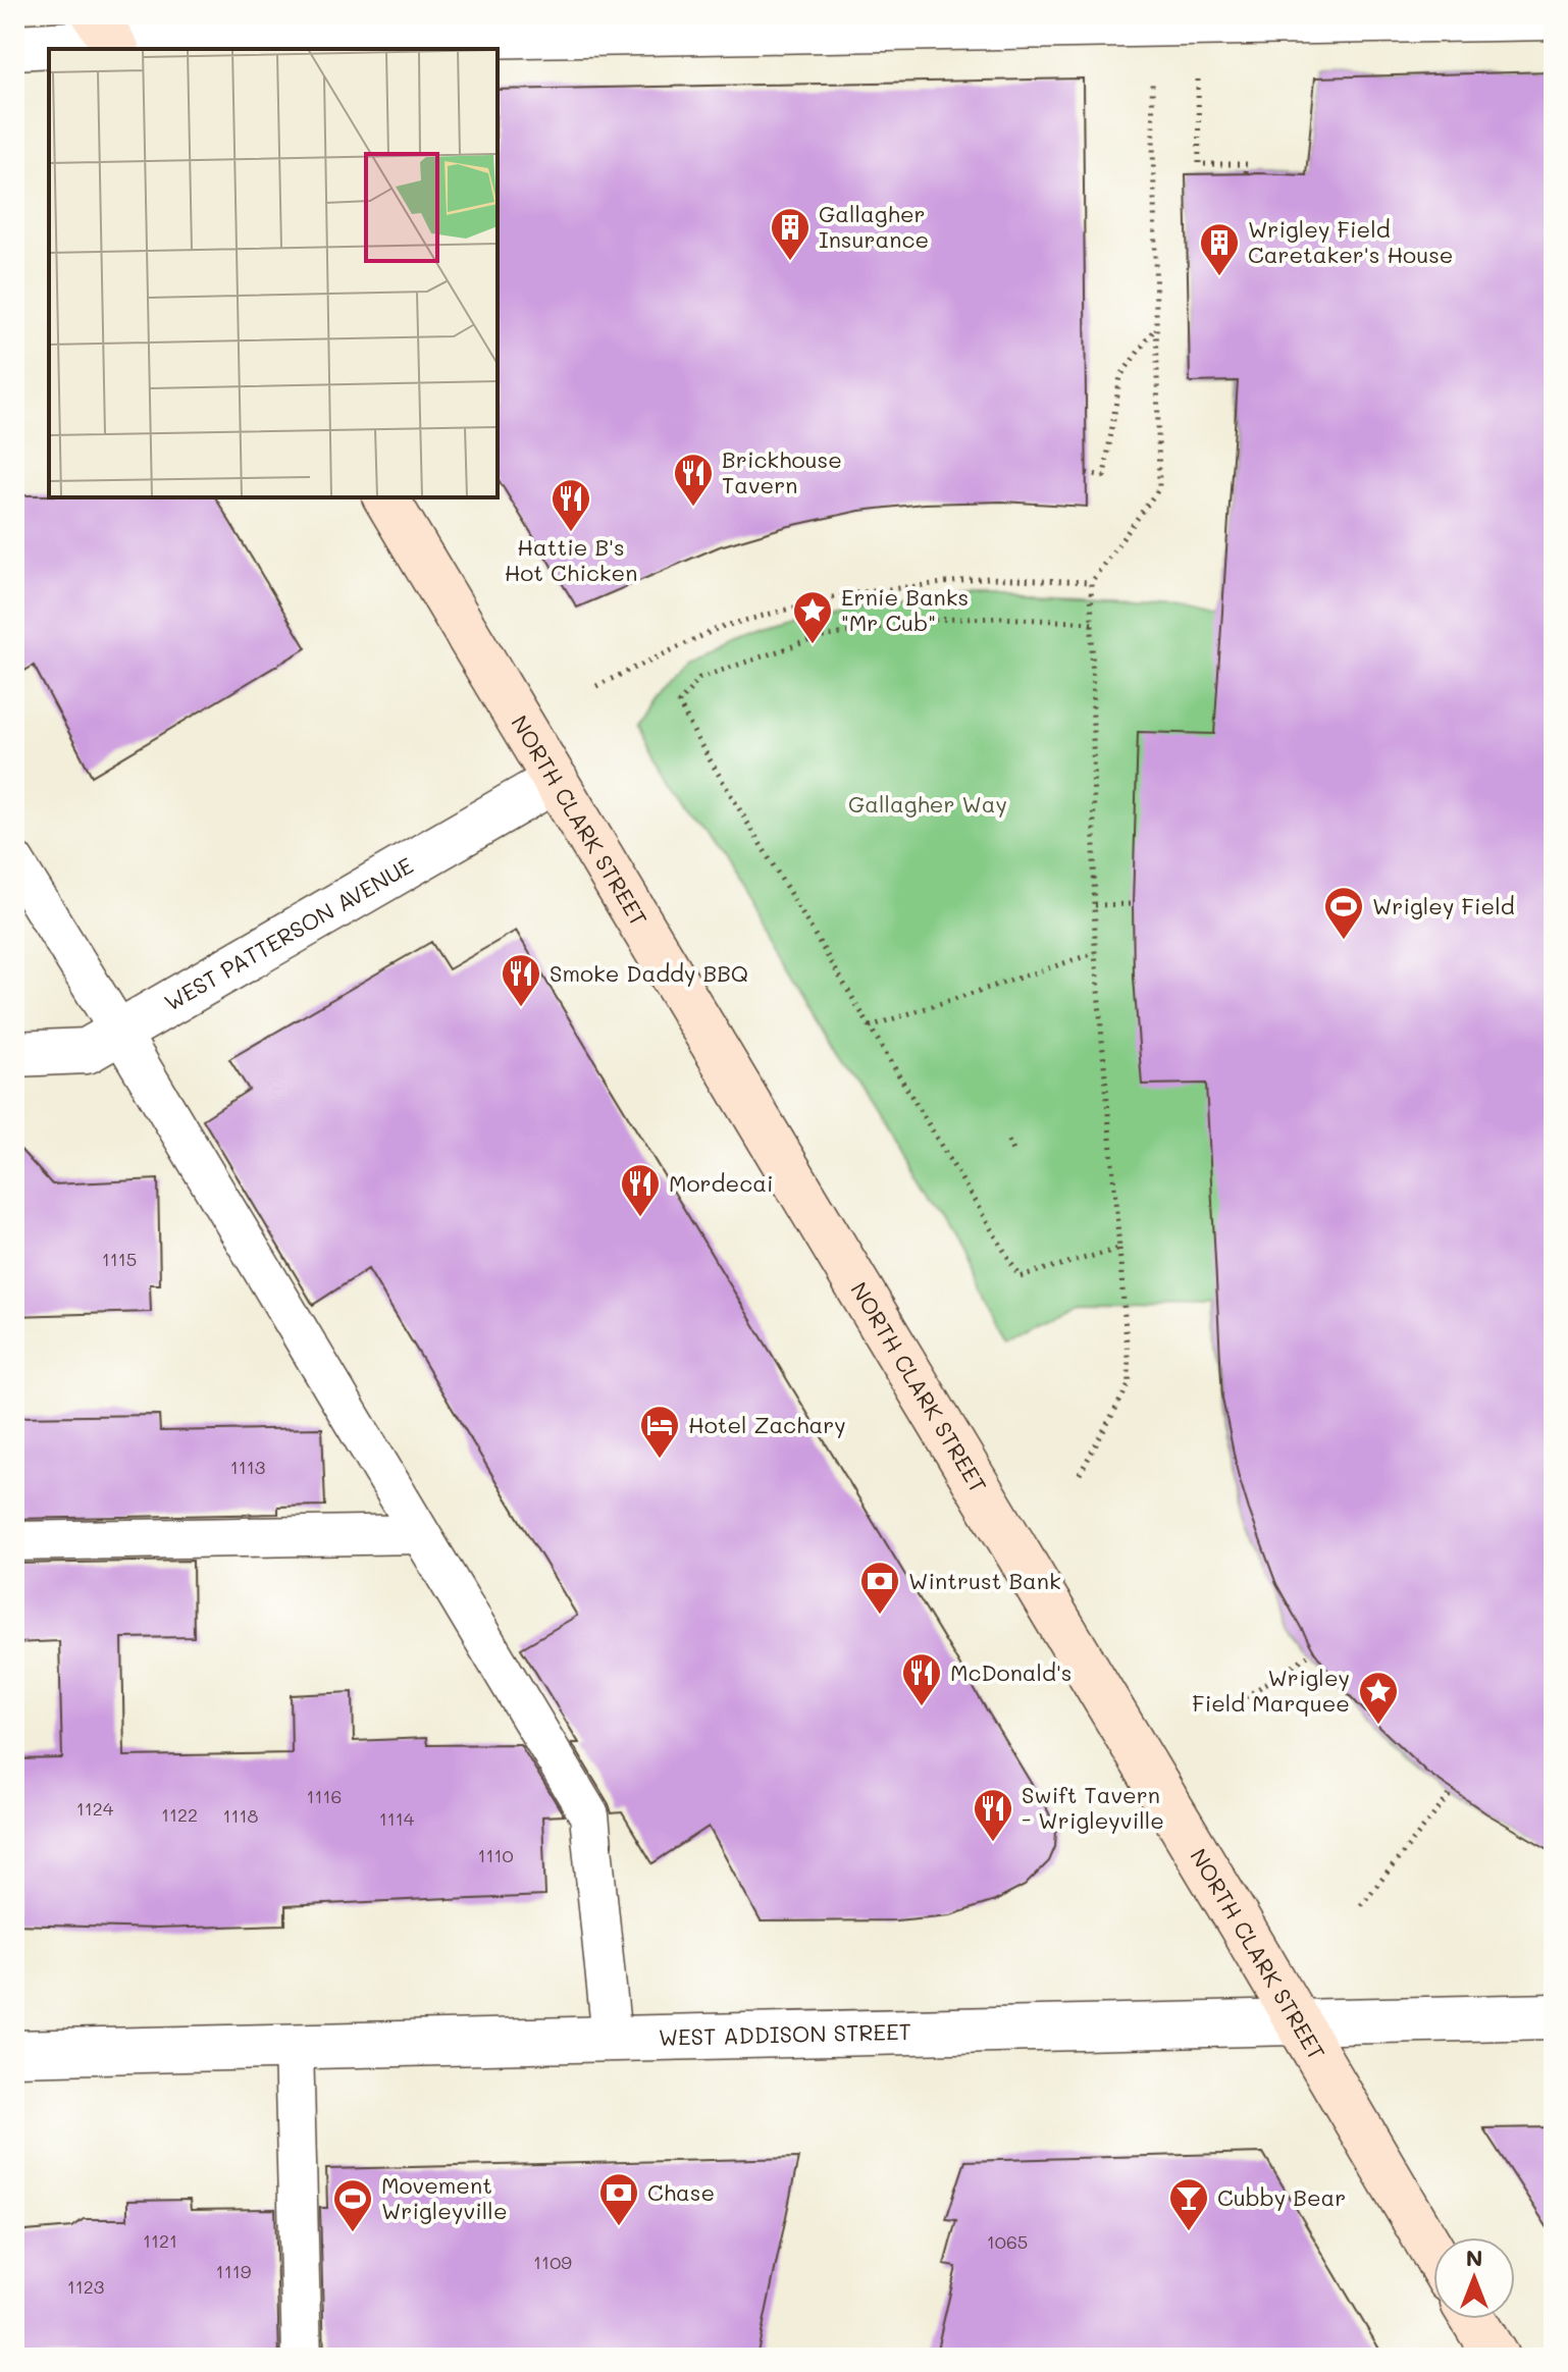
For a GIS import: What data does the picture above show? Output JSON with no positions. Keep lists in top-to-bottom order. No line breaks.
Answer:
{"streets":{"main road":["NORTH CLARK STREET"],"street":["WEST PATTERSON AVENUE","WEST ADDISON STREET"]},"crossings":[["NORTH CLARK STREET","WEST PATTERSON AVENUE"],["NORTH CLARK STREET","WEST ADDISON STREET"]],"parks":["Gallagher Way"],"places":{"building":["Gallagher Insurance","Wrigley Field Caretaker's House"],"restaurant":["Brickhouse Tavern","Hattie B's Hot Chicken","Smoke Daddy BBQ","Mordecai","McDonald's","Swift Tavern - Wrigleyville"],"place":["Ernie Banks \"Mr Cub\"","Wrigley Field Marquee"],"sports":["Wrigley Field","Movement Wrigleyville"],"hotel":["Hotel Zachary"],"bank":["Wintrust Bank","Chase"],"bar":["Cubby Bear"]},"house_numbers":["1115","1113","1116","1124","1122","1118","1114","1110","1121","1065","1109","1119","1123"],"north":"top"}
